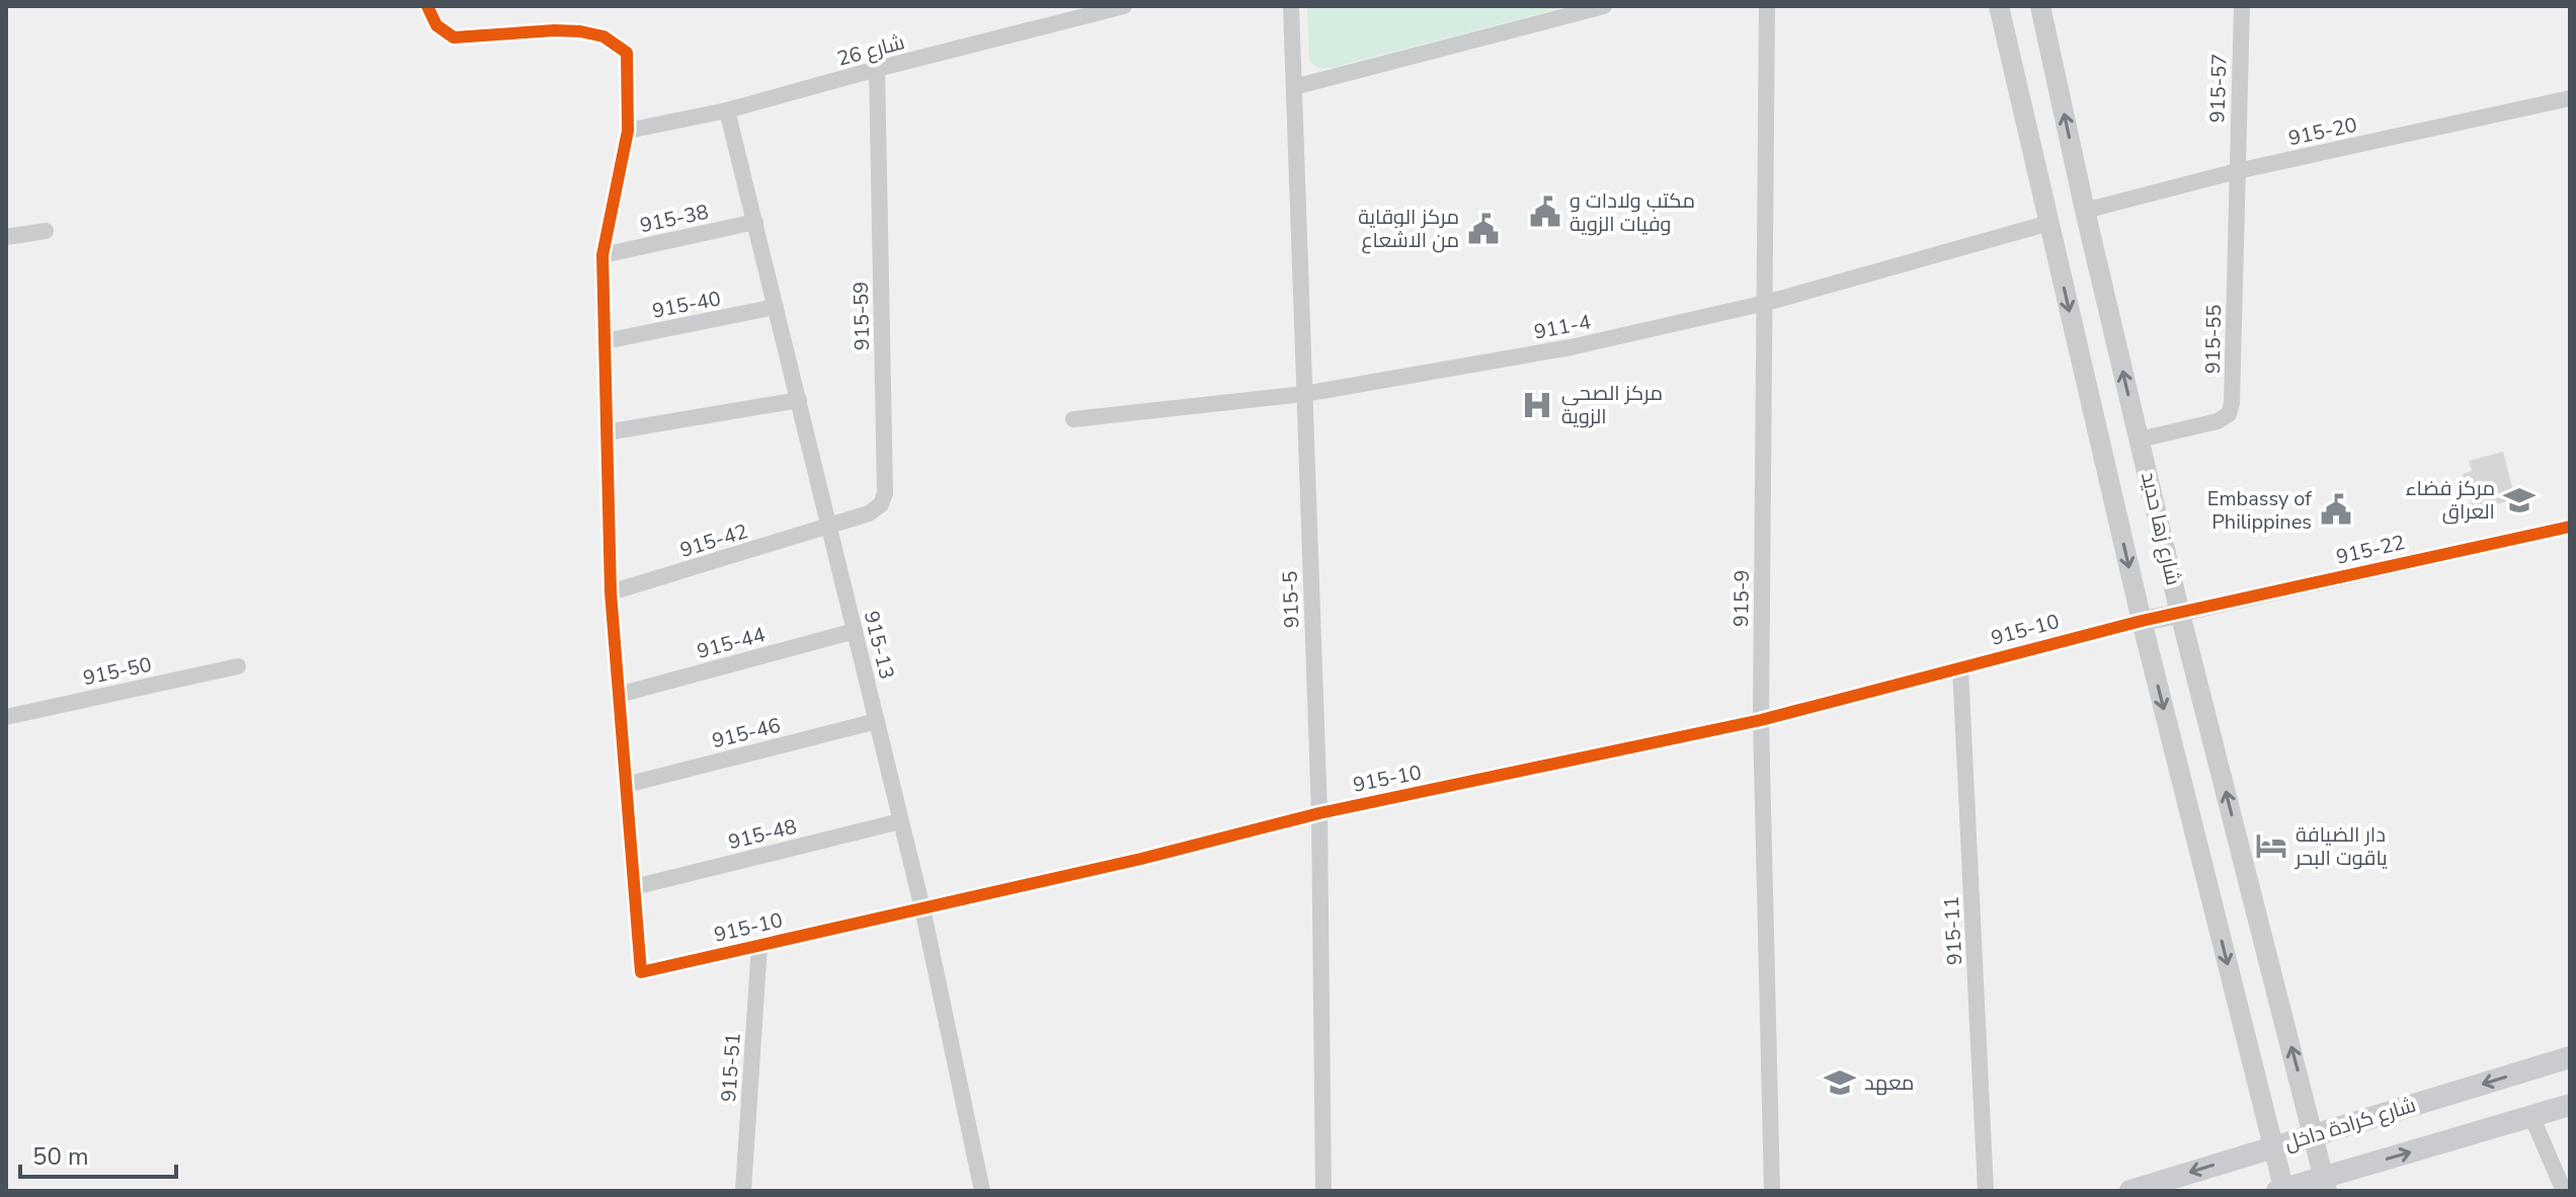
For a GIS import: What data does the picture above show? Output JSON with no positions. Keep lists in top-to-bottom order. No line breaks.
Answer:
{"streets":{"main road":["شارع كرادة داخل"],"street":["شارع 26","915-57","915-20","915-38","915-40","915-59","911-4","915-55","شارع زها حديد","915-42","915-22","915-9","915-5","915-10","915-44","915-13","915-50","915-46","915-48","915-11","915-51"]},"crossings":[["شارع 26","915-59"],["شارع 26","915-13"],["915-57","915-20"],["915-57","915-55"],["915-20","915-55"],["915-20","شارع زها حديد"],["915-38","915-13"],["915-40","915-13"],["915-59","915-42"],["915-59","915-13"],["911-4","شارع زها حديد"],["911-4","915-9"],["911-4","915-5"],["915-55","شارع زها حديد"],["شارع زها حديد","915-22"],["شارع زها حديد","915-10"],["شارع زها حديد","شارع كرادة داخل"],["915-42","915-13"],["915-9","915-10"],["915-5","915-10"],["915-10","915-13"],["915-10","915-48"],["915-10","915-11"],["915-10","915-51"],["915-44","915-13"],["915-13","915-46"],["915-13","915-48"]],"places":{"public building":["مكتب ولادات و وفيات الزوية","مركز الوقاية من الاشعاع","Embassy of Philippines"],"hospital":["مركز الصحي الزوية"],"school or university":["مركز فضاء العراق","معهد"],"hotel":["دار الضيافة ياقوت البحر"]},"scale_bar":"50 m"}
